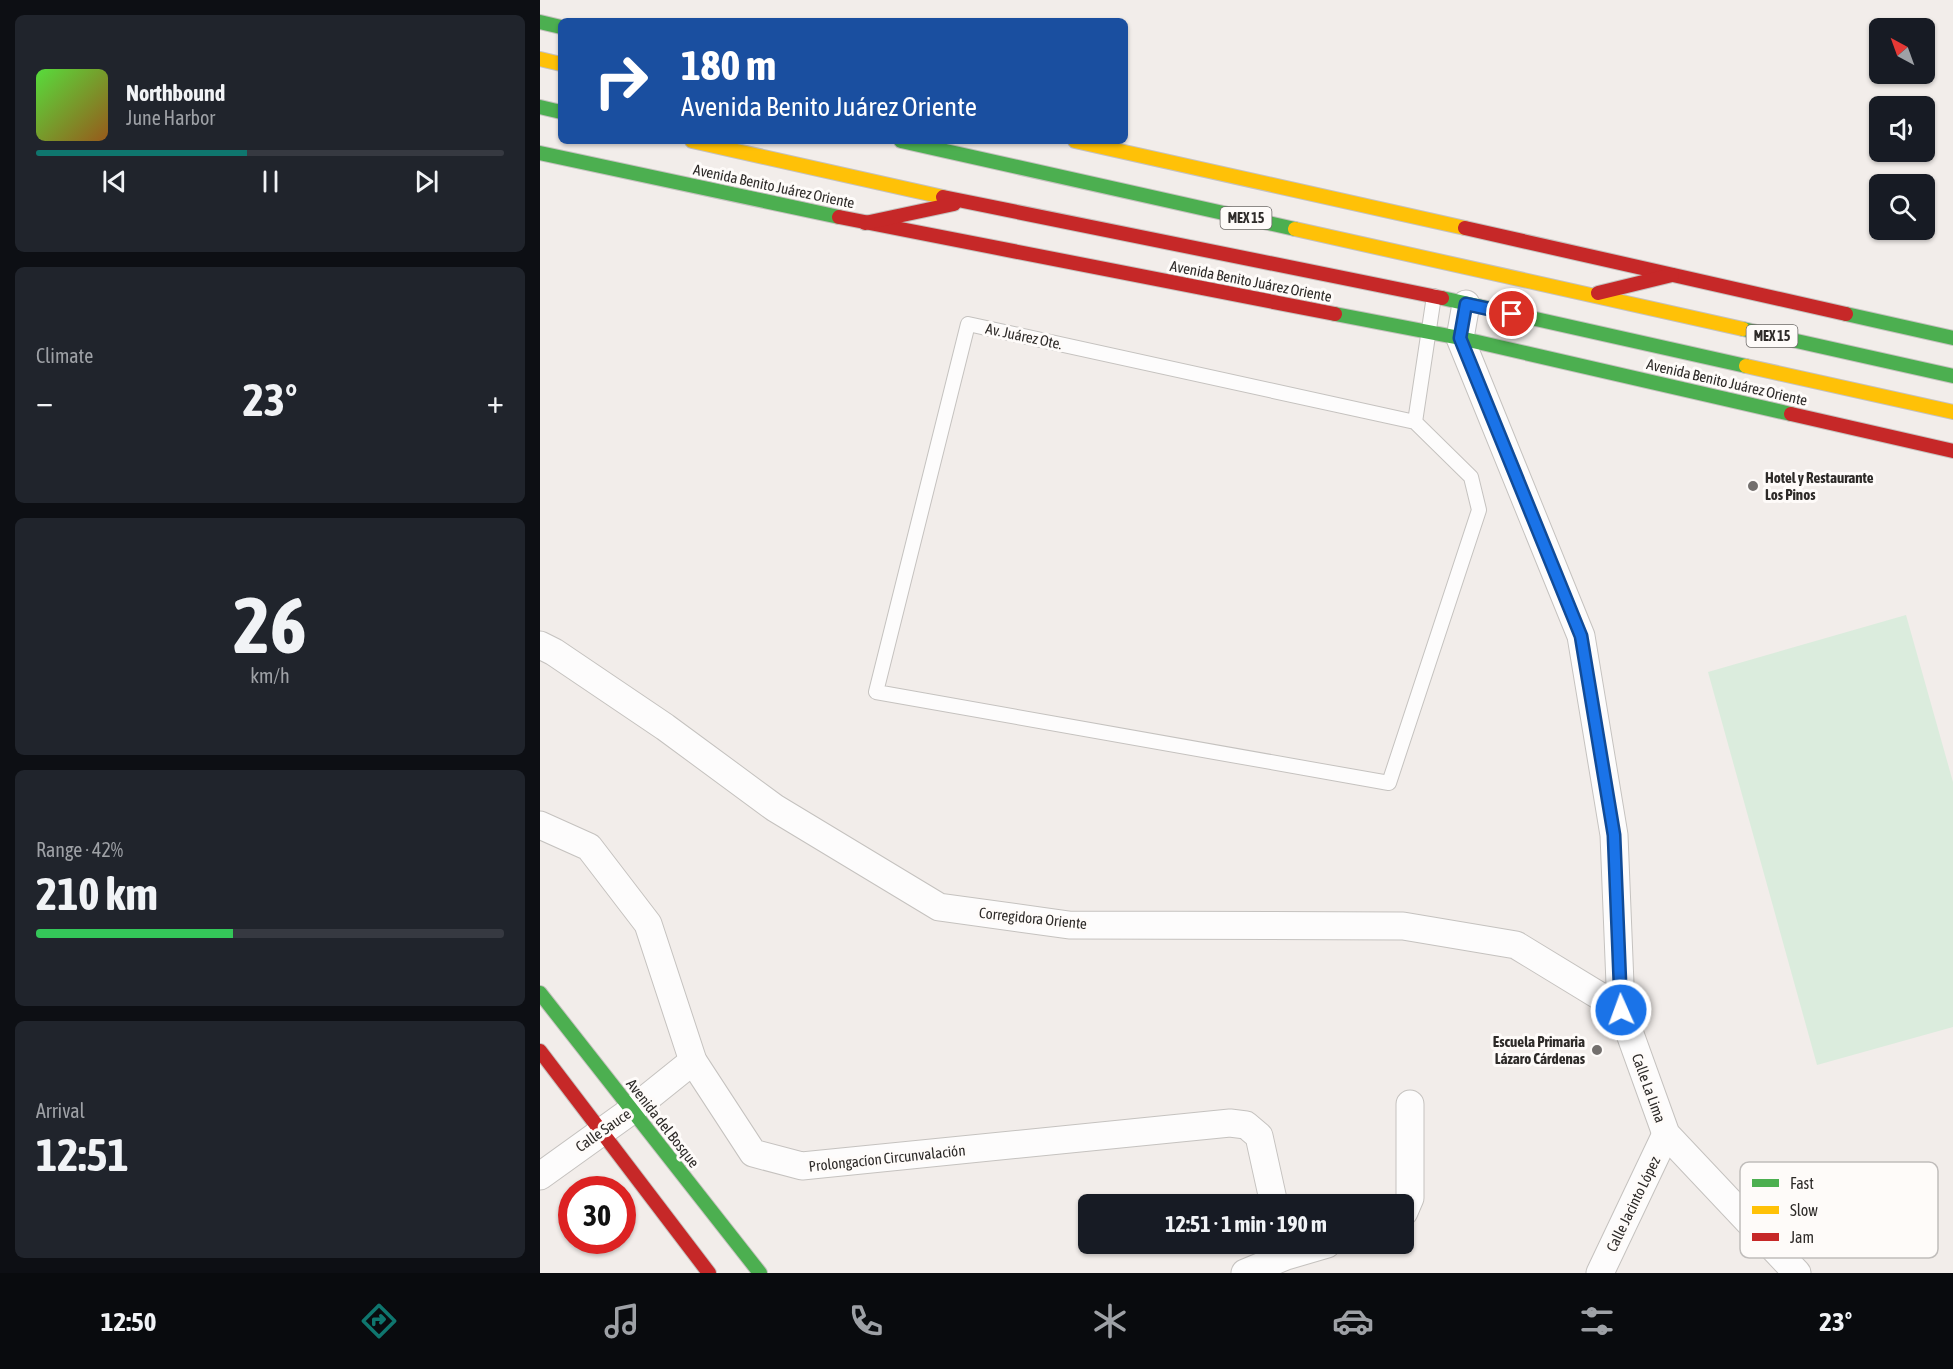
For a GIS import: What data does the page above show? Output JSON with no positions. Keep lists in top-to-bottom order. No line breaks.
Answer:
{"streets":{"street":["Avenida Benito Juárez Oriente","MEX 15","Corregidora Oriente","Calle La Lima","Avenida del Bosque","Calle Sauce","Prolongacíon Circunvalación","Calle Jacinto López"],"lane":["Av. Juárez Ote."]},"crossings":[["Avenida Benito Juárez Oriente","Calle La Lima"],["Corregidora Oriente","Calle La Lima"],["Calle La Lima","Calle Jacinto López"],["Avenida del Bosque","Calle Sauce"],["Calle Sauce","Prolongacíon Circunvalación"]],"places":["Hotel y Restaurante Los Pinos","Escuela Primaria Lázaro Cárdenas"],"legend":["Fast","Slow","Jam"],"north":"top left","page":{"turn":["180 m","Avenida Benito Juárez Oriente"],"song":["Northbound","June Harbor"],"tile":["Climate",["26","km/h"],["Range · 42%","210 km"],["Arrival","12:51"]],"heat":["−","23°","+"],"limit":"30","trip":"12:51 · 1 min · 190 m","tabs":["12:50","23°"]}}
